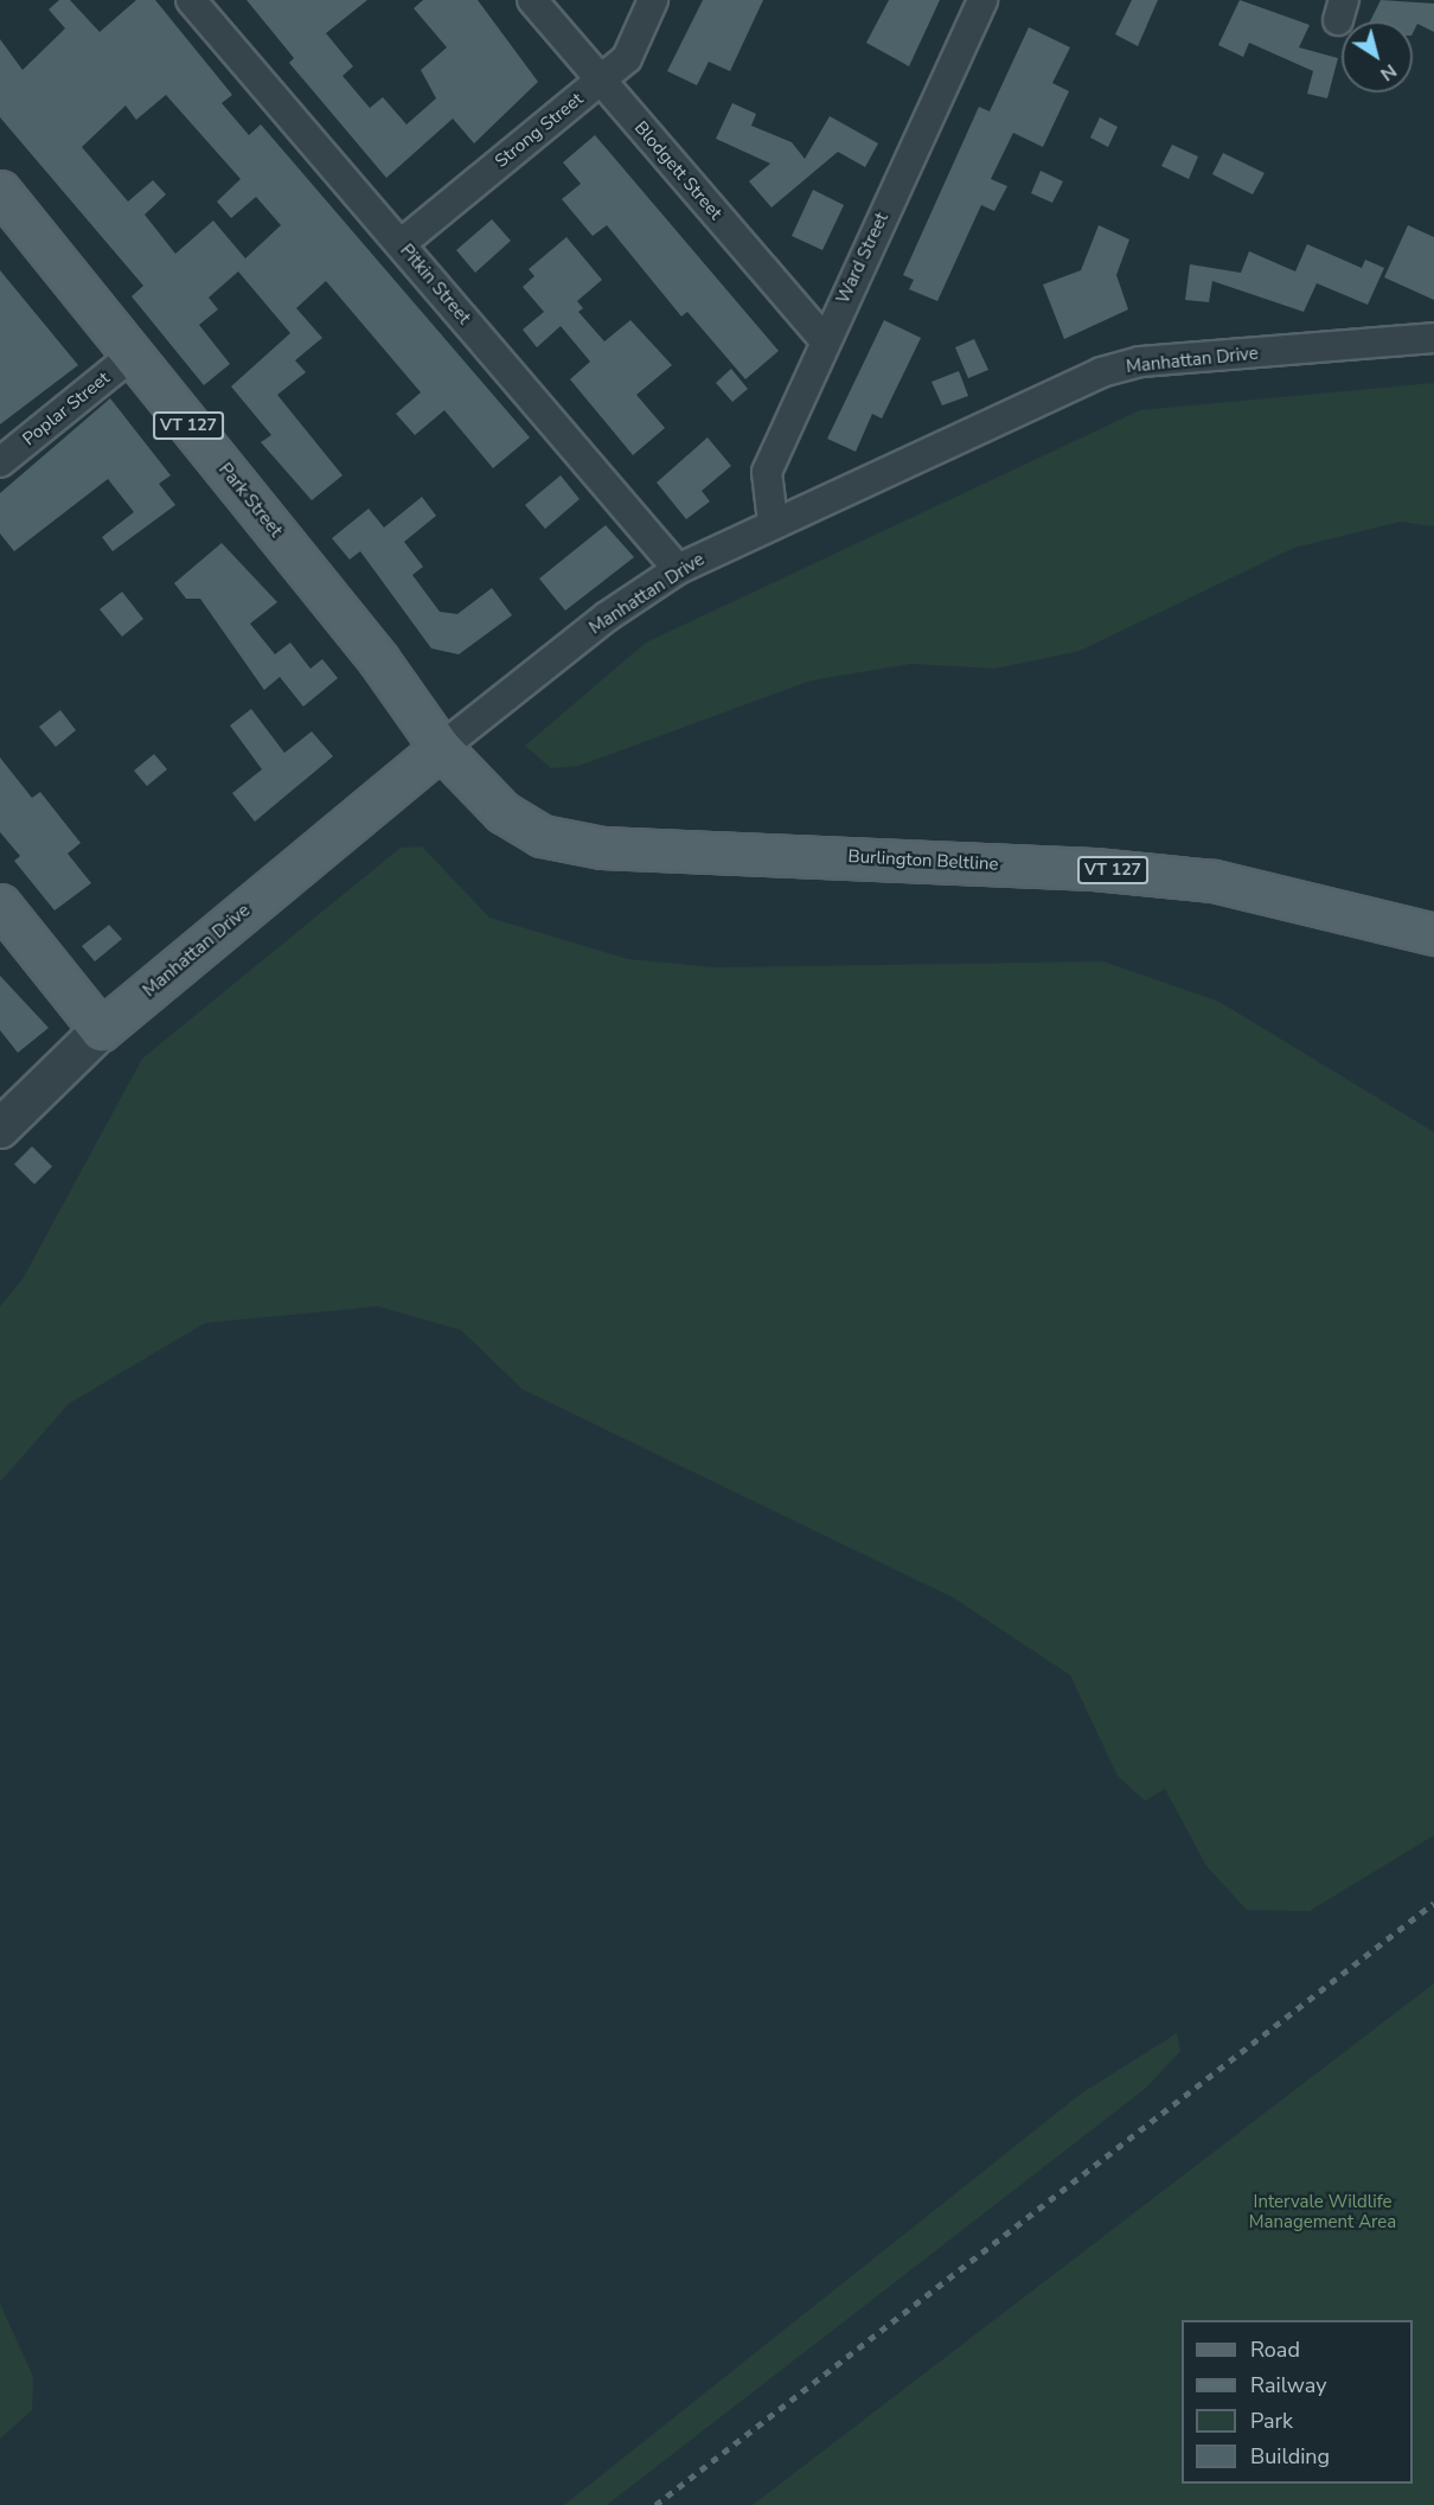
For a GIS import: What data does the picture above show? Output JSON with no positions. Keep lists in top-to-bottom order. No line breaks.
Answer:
{"streets":{"main road":["Manhattan Drive","VT 127","Park Street","Burlington Beltline"],"street":["Strong Street","Blodgett Street","Ward Street","Pitkin Street","Poplar Street"]},"crossings":[["Strong Street","Blodgett Street"],["Strong Street","Pitkin Street"],["Blodgett Street","Ward Street"],["Ward Street","Manhattan Drive"],["Pitkin Street","Manhattan Drive"],["Manhattan Drive","Park Street"],["Manhattan Drive","Burlington Beltline"],["Poplar Street","Park Street"],["Park Street","Burlington Beltline"]],"parks":["Intervale Wildlife Management Area"],"legend":["Road","Railway","Park","Building"],"north":"bottom right"}
